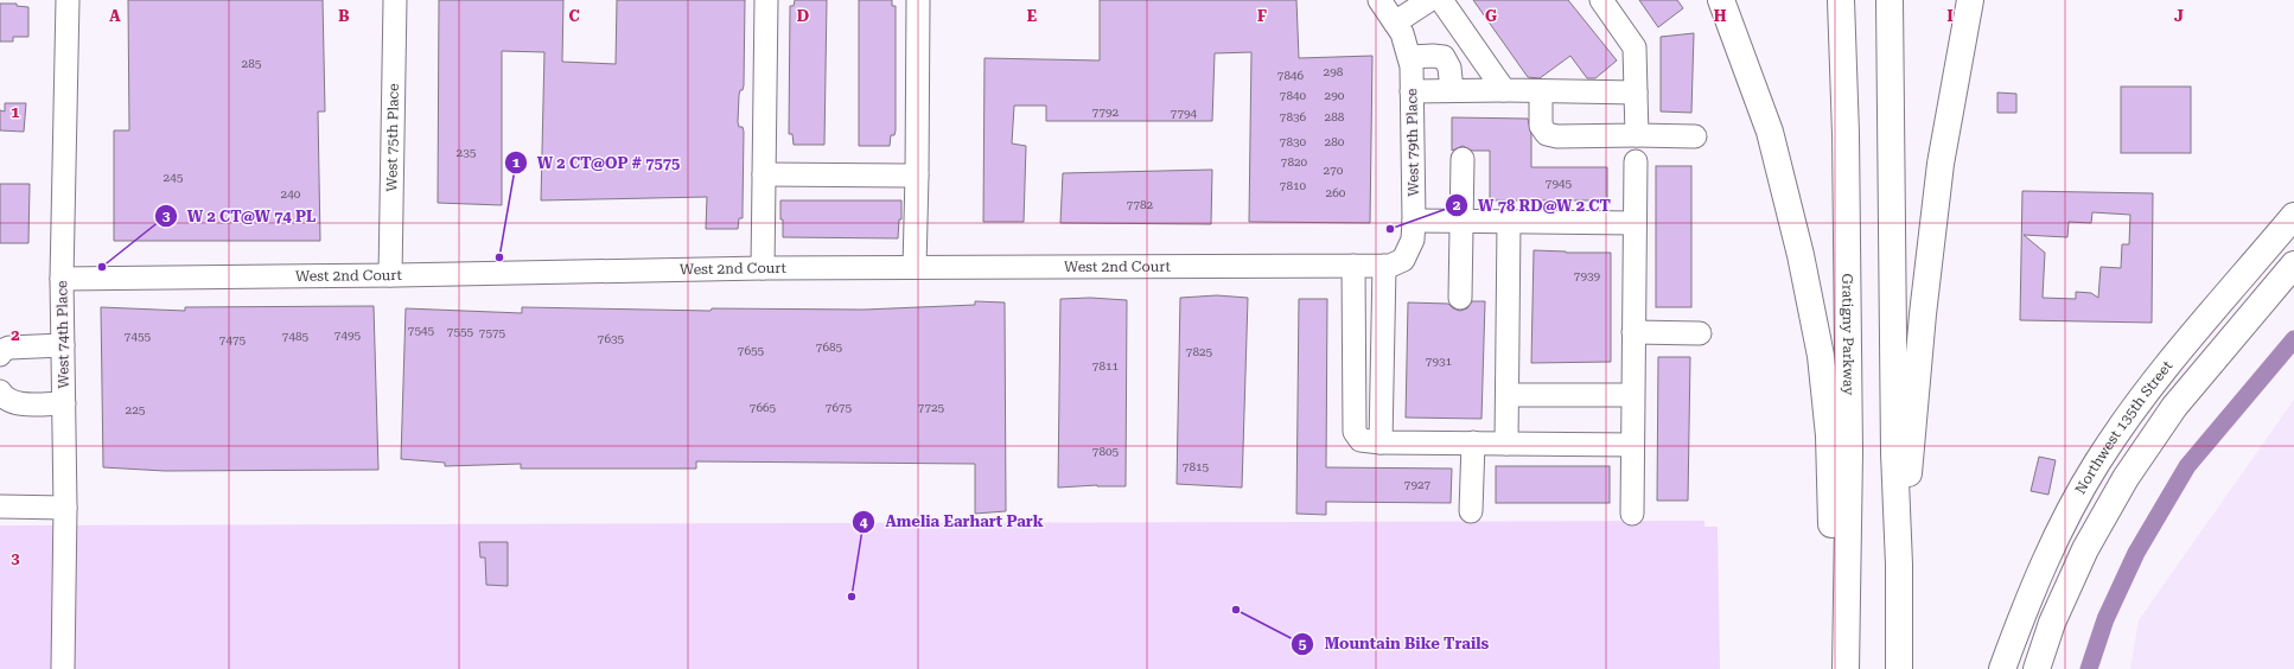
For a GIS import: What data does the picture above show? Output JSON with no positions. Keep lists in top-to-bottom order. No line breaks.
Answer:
{"streets":{"main road":["Gratigny Parkway","Northwest 135th Street"],"street":["West 75th Place","West 79th Place","West 2nd Court","West 74th Place"]},"crossings":[["West 75th Place","West 2nd Court"],["West 79th Place","West 2nd Court"],["West 2nd Court","West 74th Place"]],"places":["W 78 RD@W 2 CT","W 2 CT@OP # 7575","W 2 CT@W 74 PL","Amelia Earhart Park","Mountain Bike Trails"],"house_numbers":["285","298","7846","7840","290","7792","7794","7836","288","7830","280","235","7820","270","245","7945","7810","260","240","7782","7939","7545","7555","7575","7495","7455","7485","7635","7475","7685","7655","7825","7931","7811","7665","7675","7725","225","7805","7815","7927"],"grid":{"columns":["A","B","C","D","E","F","G","H","I","J"],"rows":["1","2","3"]}}
